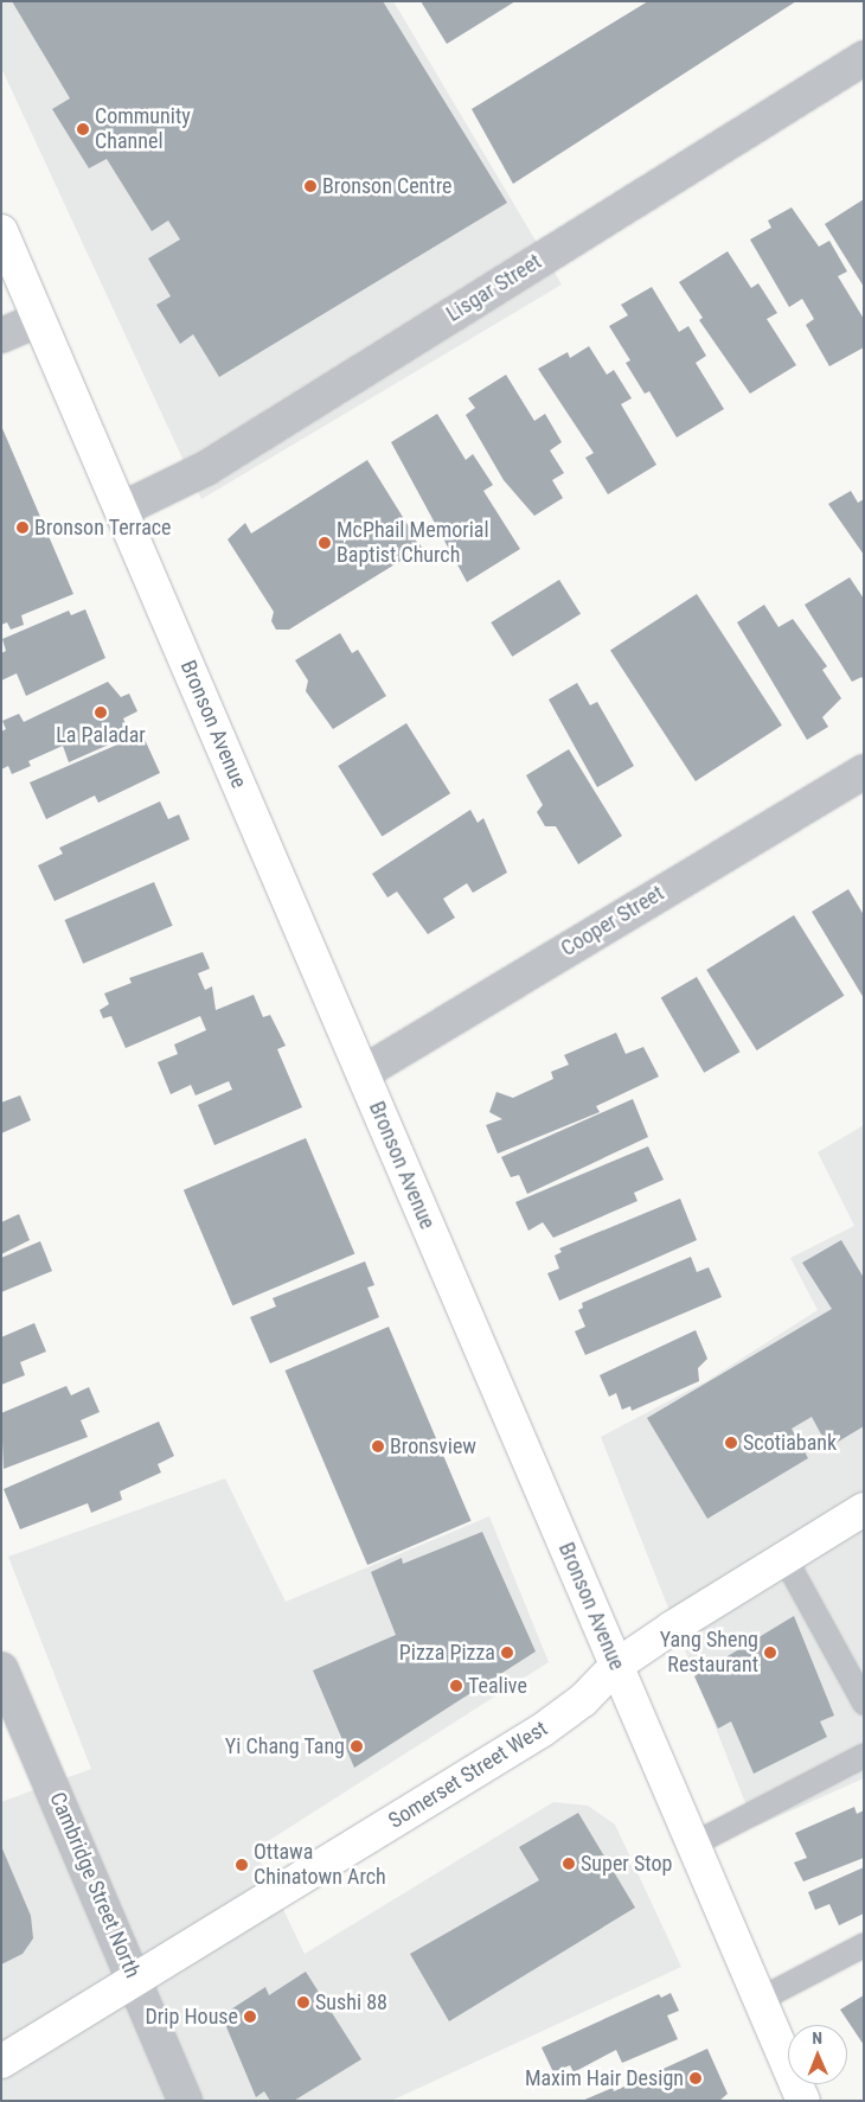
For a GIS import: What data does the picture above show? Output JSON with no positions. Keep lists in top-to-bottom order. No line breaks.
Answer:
{"streets":{"main road":["Bronson Avenue","Somerset Street West"],"street":["Lisgar Street","Cooper Street","Cambridge Street North"]},"crossings":[["Lisgar Street","Bronson Avenue"],["Bronson Avenue","Cooper Street"],["Bronson Avenue","Somerset Street West"],["Somerset Street West","Cambridge Street North"]],"places":["Community Channel","Bronson Centre","Bronson Terrace","McPhail Memorial Baptist Church","La Paladar","Scotiabank","Bronsview","Pizza Pizza","Yang Sheng Restaurant","Tealive","Yi Chang Tang","Super Stop","Ottawa Chinatown Arch","Sushi 88","Drip House","Maxim Hair Design"],"north":"top"}
